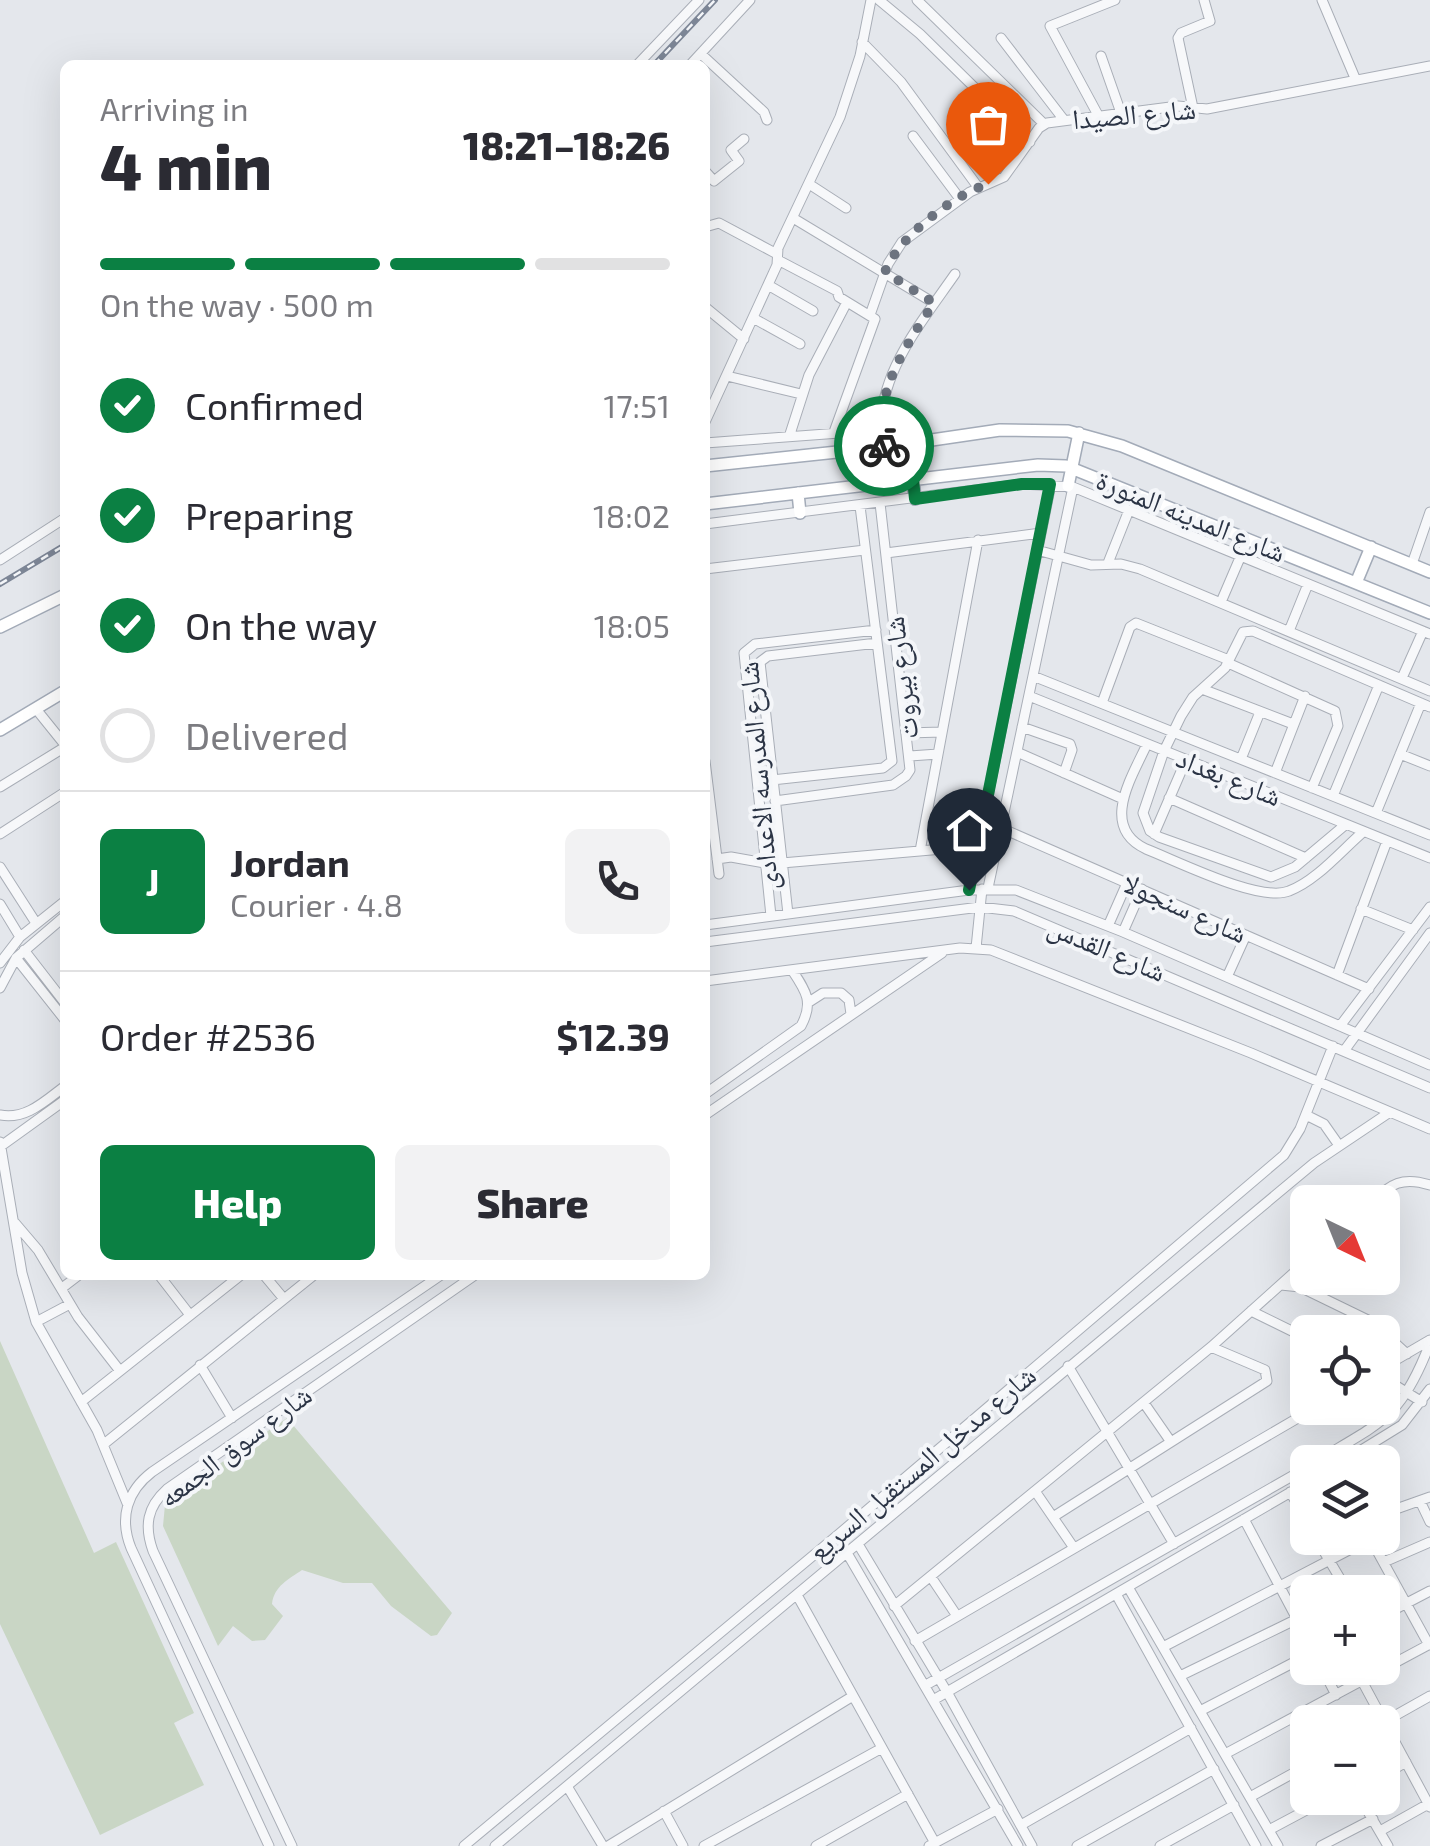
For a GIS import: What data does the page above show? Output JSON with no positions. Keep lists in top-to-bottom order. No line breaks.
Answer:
{"streets":{"main road":["شارع المدينه المنورة"],"street":["شارع الصيدا","شارع بيروت","شارع المدرسه الاعدادى","شارع بغداد","شارع سنجولا","شارع القدس","شارع سوق الجمعه","شارع مدخل المستقبل السريع"]},"crossings":[["شارع بيروت","شارع المدرسه الاعدادى"],["شارع القدس","شارع مدخل المستقبل السريع"]],"north":"bottom right","page":{"heading":["4 min","Arriving in","18:21–18:26"],"panel":["Jordan","Courier · 4.8","Order #2536","$12.39"],"bar":"On the way · 500 m","list":[["Confirmed","17:51"],["Preparing","18:02"],["On the way","18:05"],"Delivered"],"round":"J","buttons":["Help","Share"],"map_buttons":["+","−"]}}
